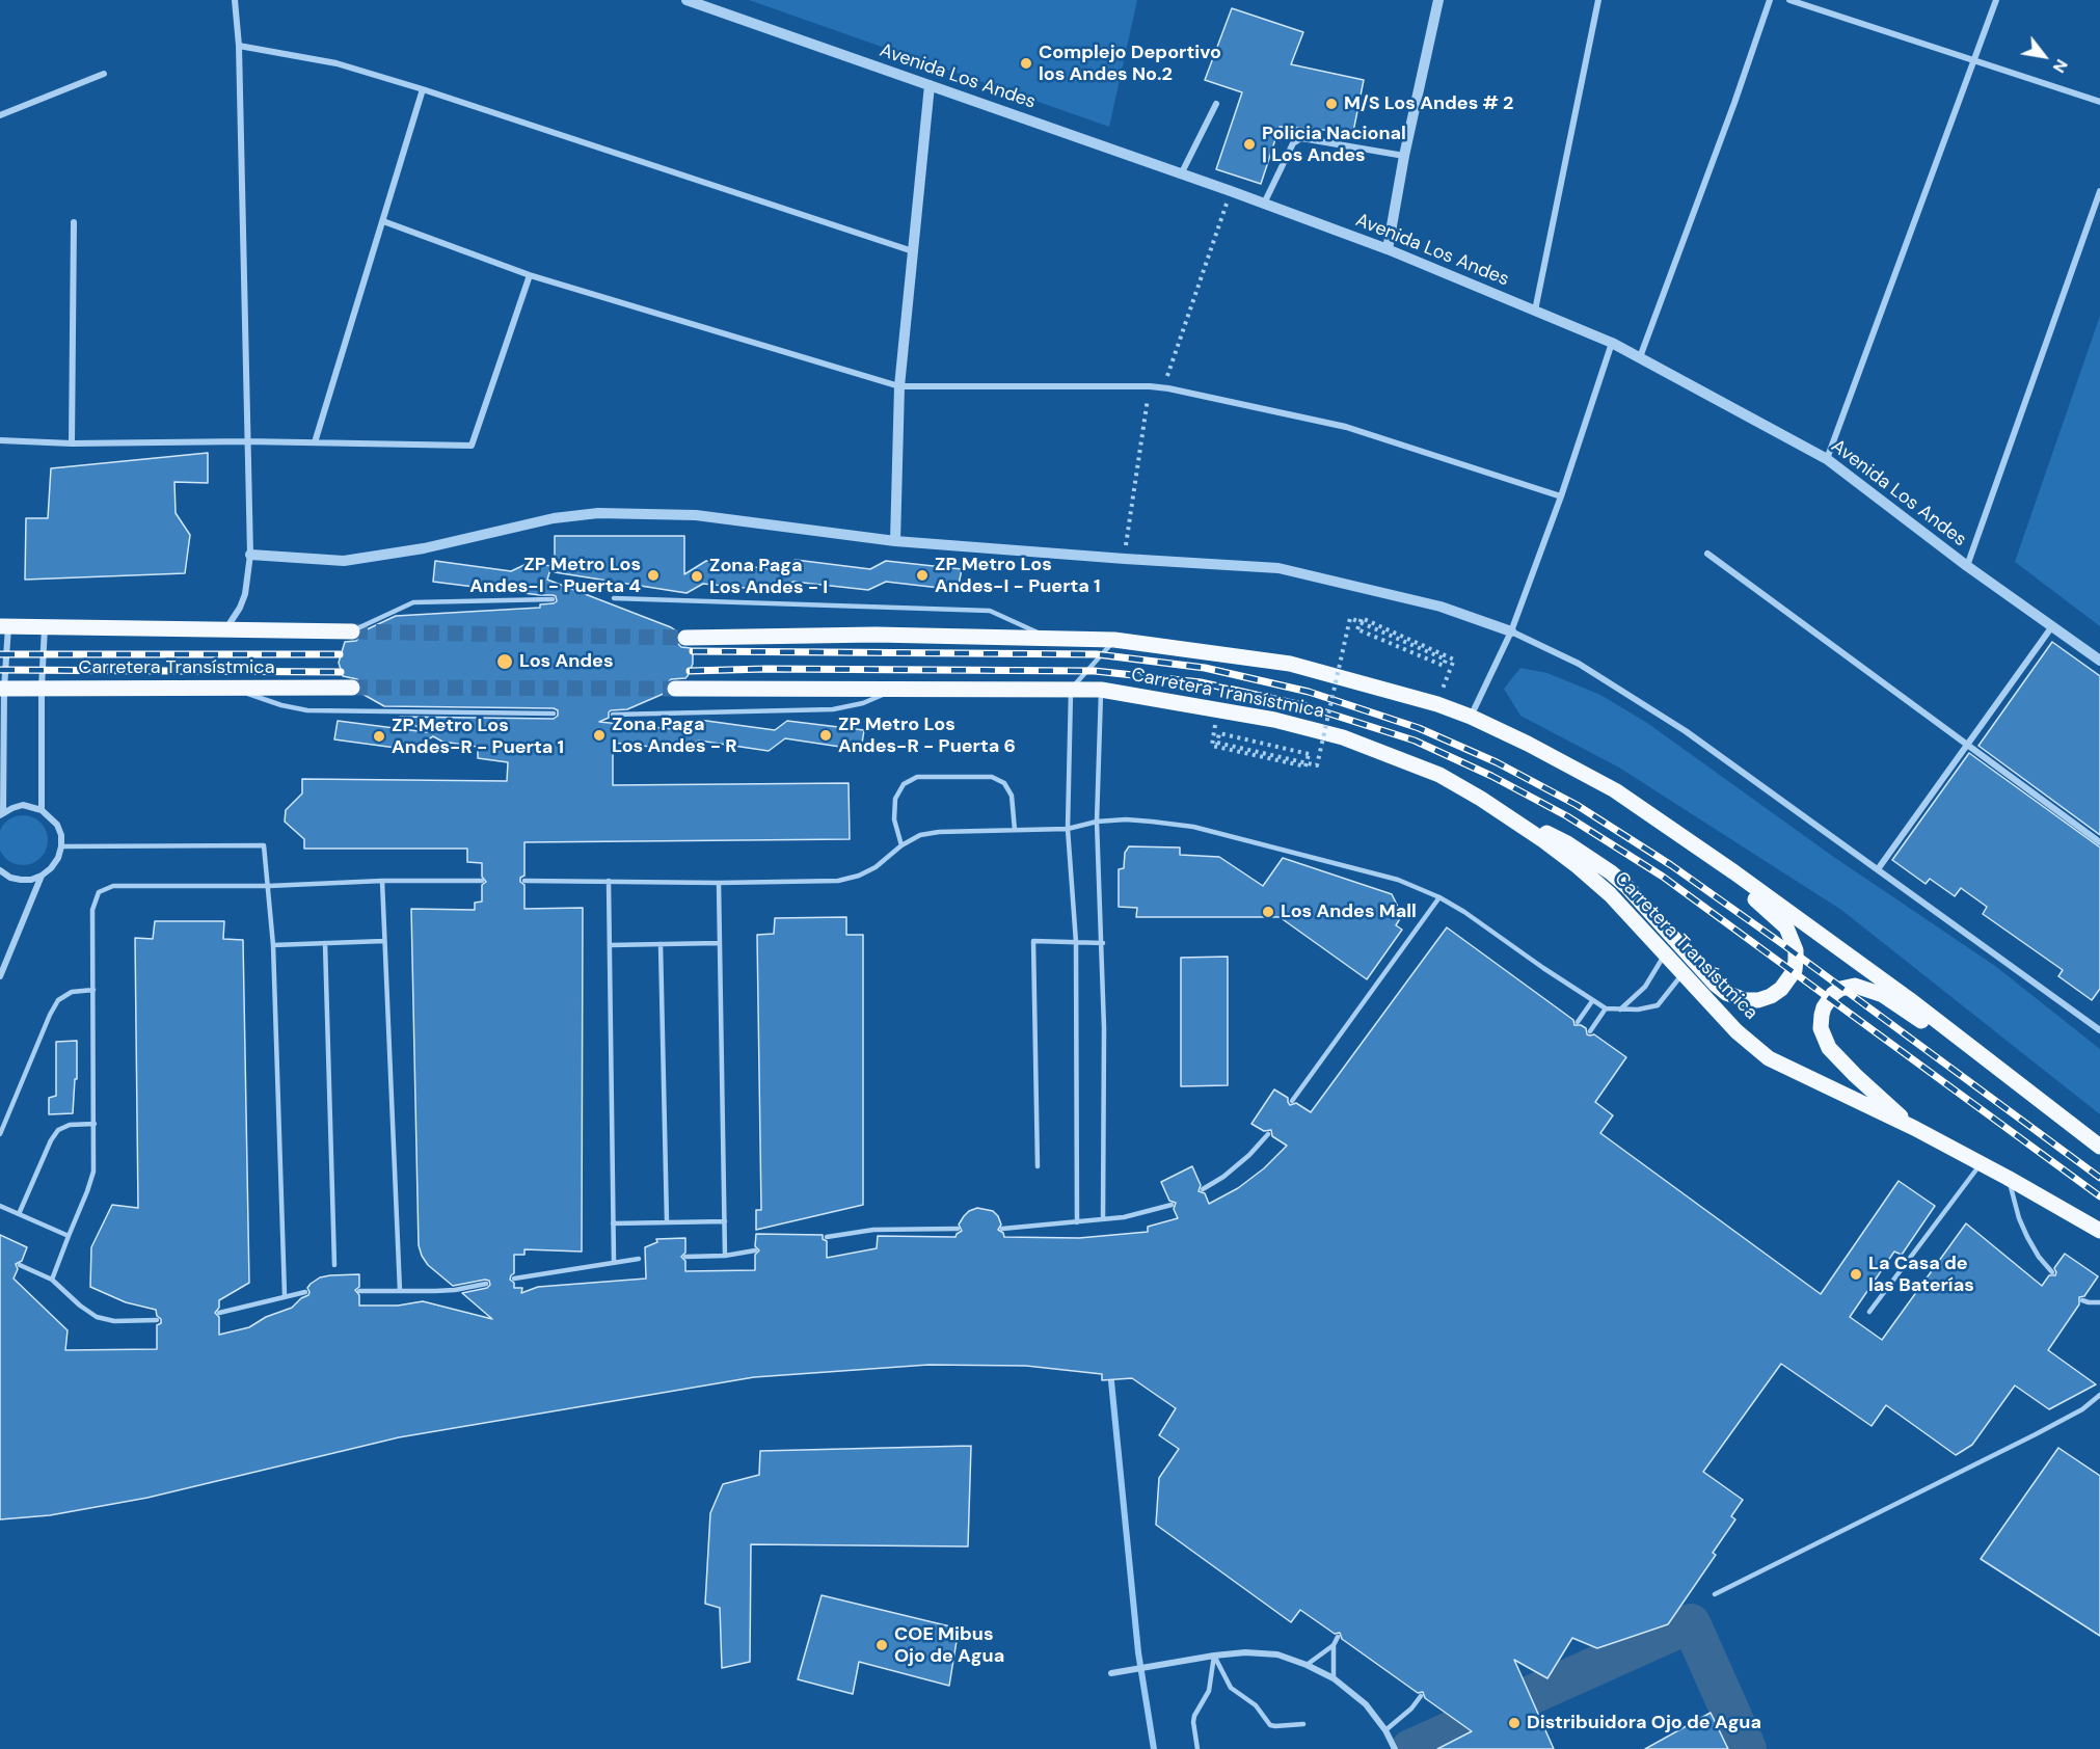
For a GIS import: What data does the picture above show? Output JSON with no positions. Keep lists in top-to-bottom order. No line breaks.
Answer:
{"streets":{"main road":["Carretera Transístmica"],"street":["Avenida Los Andes"]},"places":["Complejo Deportivo los Andes No.2","M/S Los Andes # 2","Policia Nacional | Los Andes","ZP Metro Los Andes-I - Puerta 4","ZP Metro Los Andes-I - Puerta 1","Zona Paga Los Andes - I","Los Andes","Zona Paga Los Andes - R","ZP Metro Los Andes-R - Puerta 6","ZP Metro Los Andes-R - Puerta 1","Los Andes Mall","La Casa de las Baterías","COE Mibus Ojo de Agua","Distribuidora Ojo de Agua"],"north":"bottom right"}
